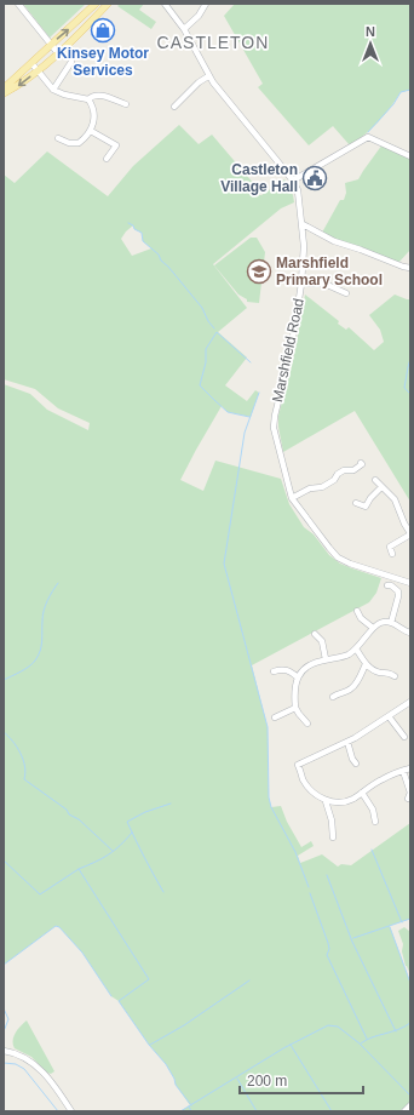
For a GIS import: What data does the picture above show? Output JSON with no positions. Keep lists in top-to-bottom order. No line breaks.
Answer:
{"streets":{"street":["Marshfield Road"]},"districts":["CASTLETON"],"places":{"shop":["Kinsey Motor Services"],"public building":["Castleton Village Hall"],"school or university":["Marshfield Primary School"]},"scale_bar":"200 m","north":"top"}
